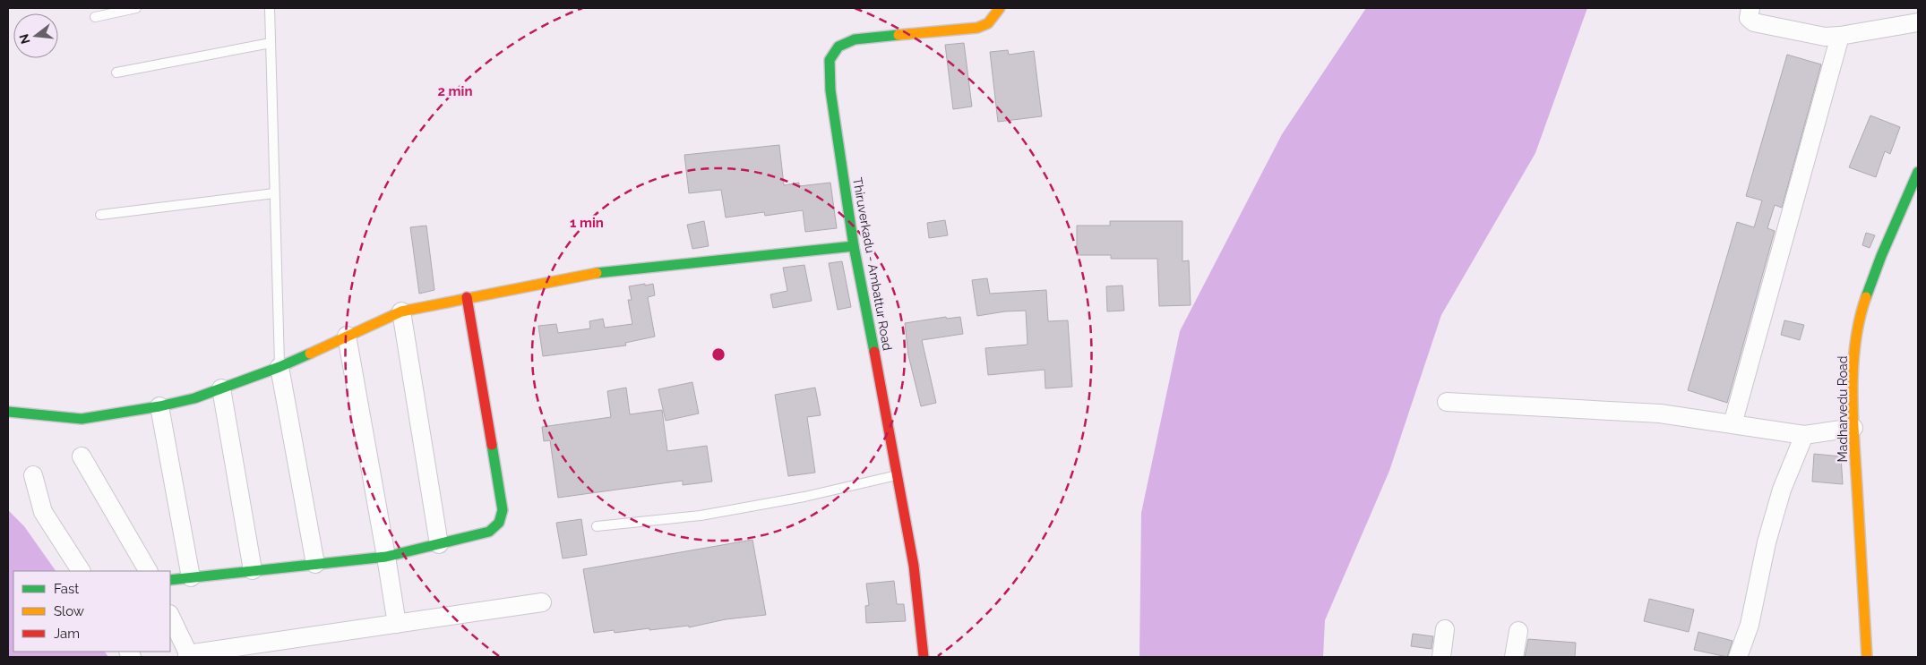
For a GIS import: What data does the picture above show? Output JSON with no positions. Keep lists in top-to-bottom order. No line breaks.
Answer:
{"streets":{"street":["Thiruverkadu - Ambattur Road","Madharvedu Road"]},"legend":["Fast","Slow","Jam"],"north":"left","rings":["2 min","1 min"]}
